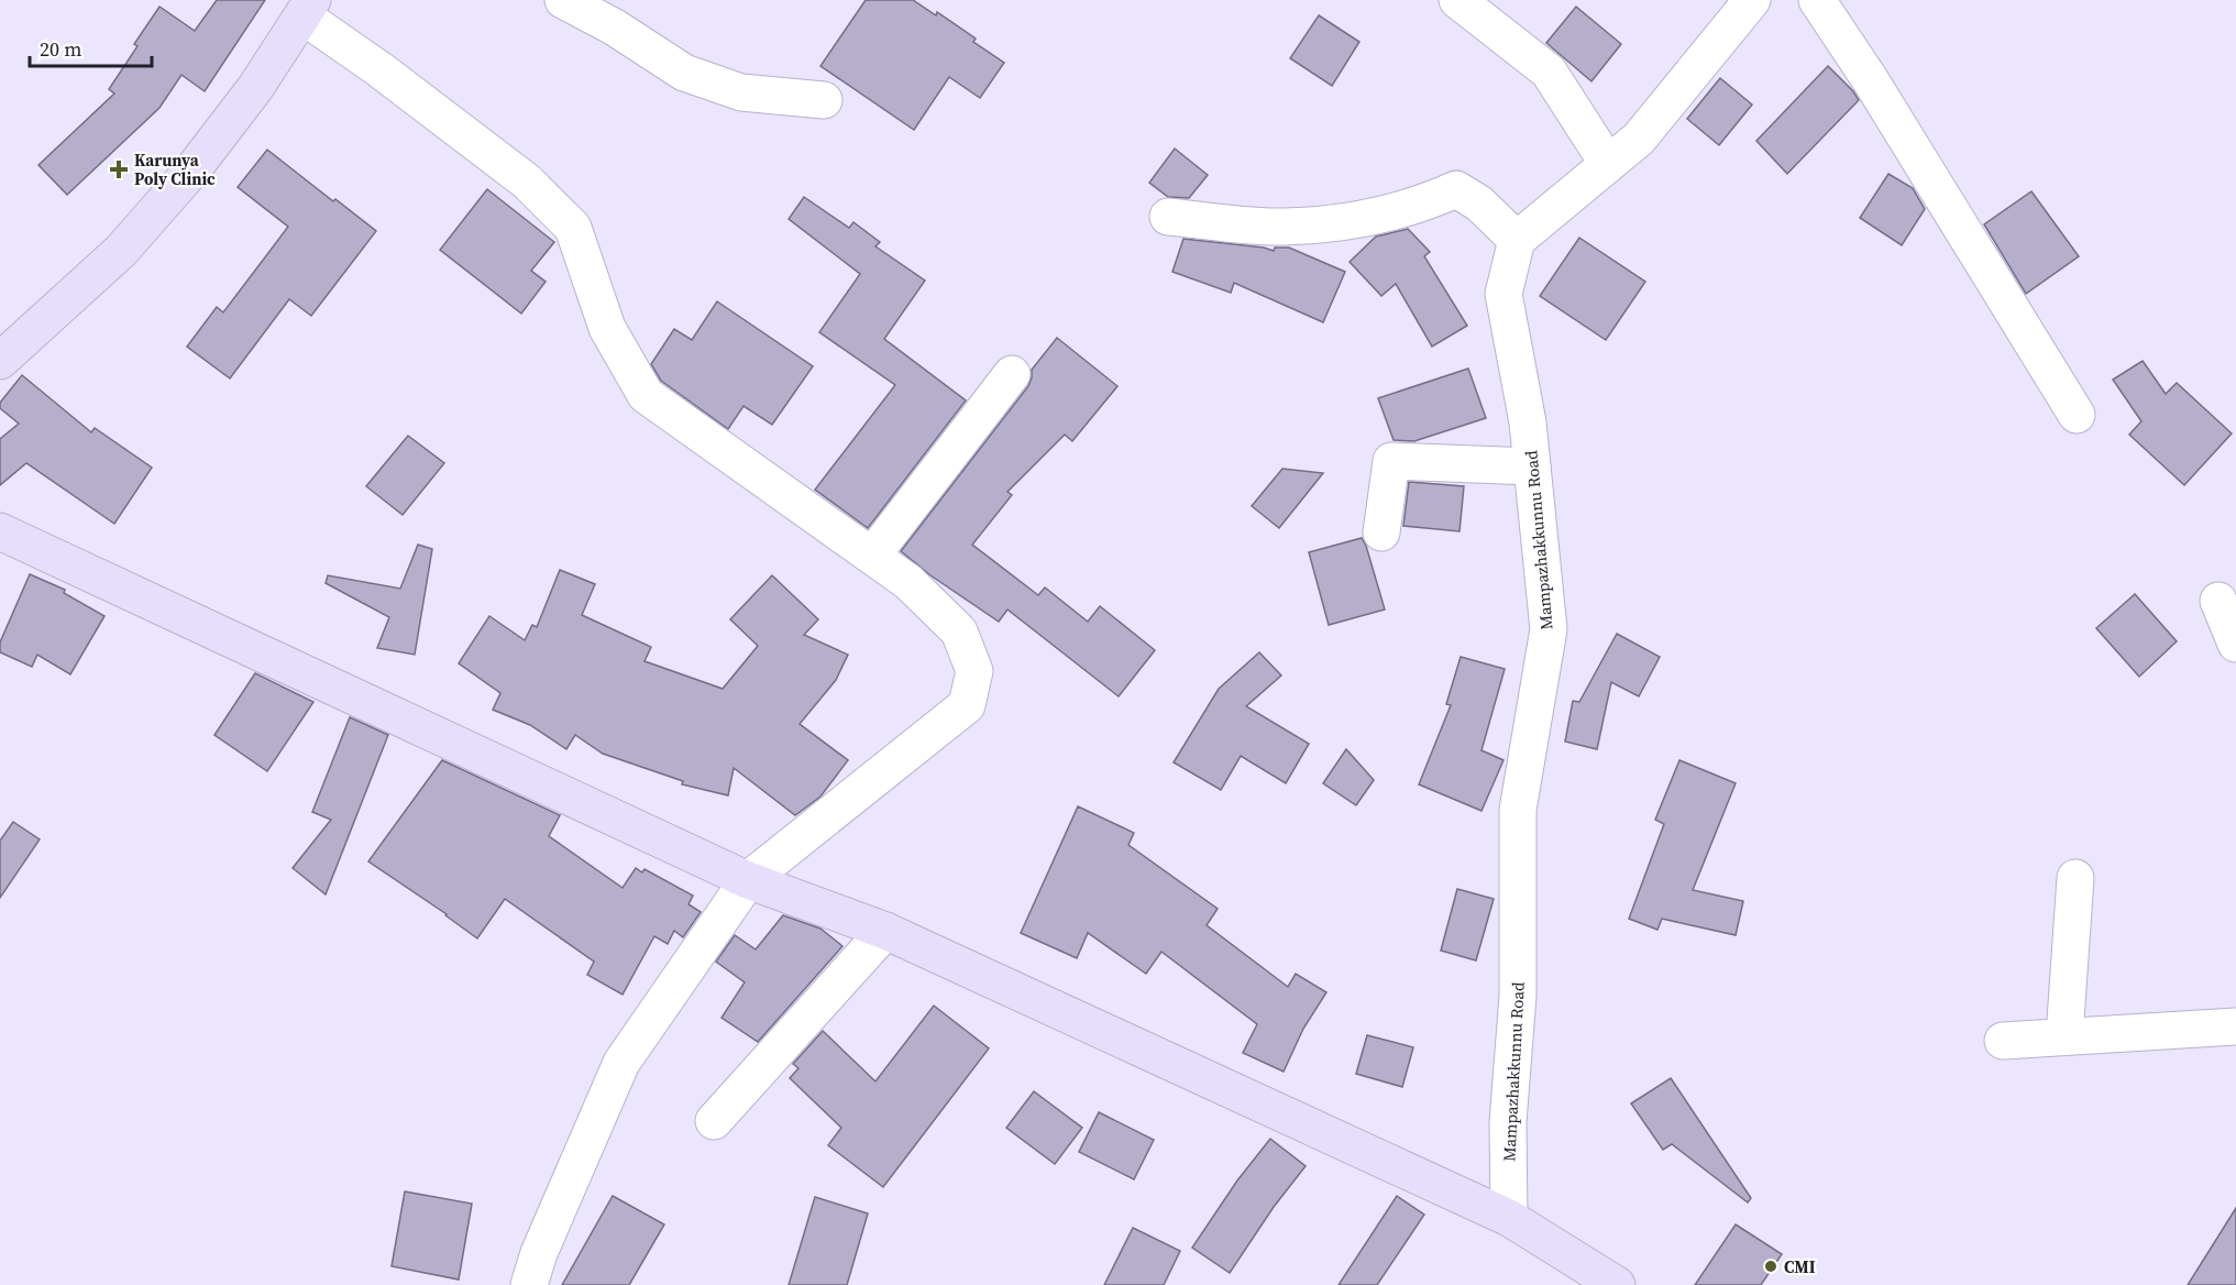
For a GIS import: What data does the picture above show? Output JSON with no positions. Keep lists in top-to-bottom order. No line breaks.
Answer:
{"streets":{"street":["Mampazhakkunnu Road"]},"places":{"health":["Karunya Poly Clinic"],"other":["CMI"]},"scale_bar":"20 m"}
